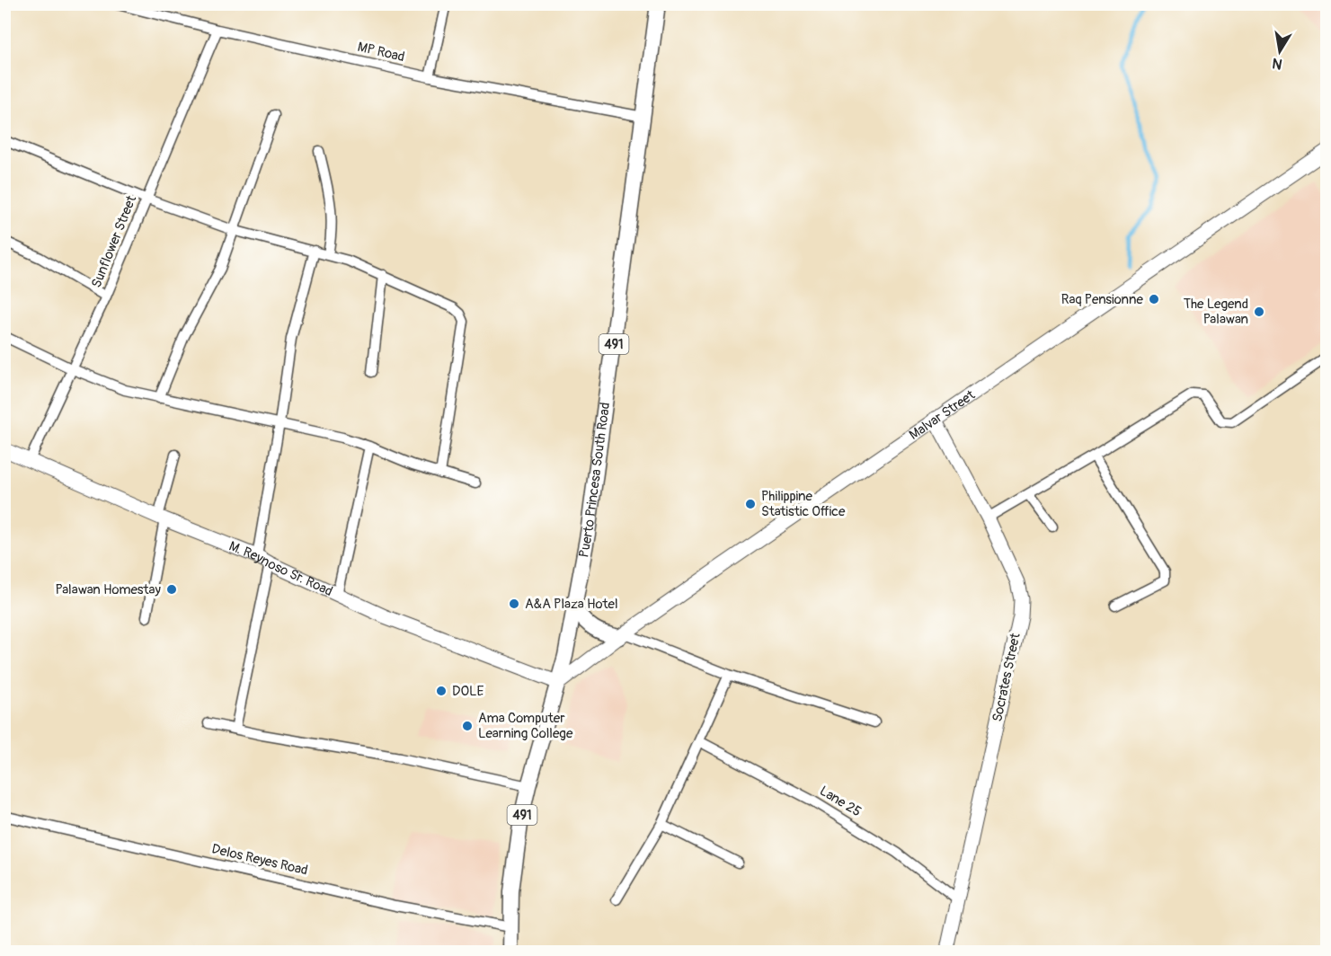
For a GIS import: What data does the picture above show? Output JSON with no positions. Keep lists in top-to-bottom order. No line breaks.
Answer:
{"streets":{"main road":["491","Puerto Princesa South Road"],"street":["MP Road","Sunflower Street","Malvar Street","M. Reynoso Sr. Road","Socrates Street","Lane 25","Delos Reyes Road"]},"crossings":[["MP Road","Sunflower Street"],["MP Road","Puerto Princesa South Road"],["Sunflower Street","M. Reynoso Sr. Road"],["Malvar Street","Puerto Princesa South Road"],["Malvar Street","M. Reynoso Sr. Road"],["Malvar Street","Socrates Street"],["Puerto Princesa South Road","M. Reynoso Sr. Road"],["Puerto Princesa South Road","Delos Reyes Road"],["Socrates Street","Lane 25"]],"places":["Raq Pensionne","The Legend Palawan","Philippine Statistic Office","Palawan Homestay","A&A Plaza Hotel","DOLE","Ama Computer Learning College"],"north":"bottom"}
